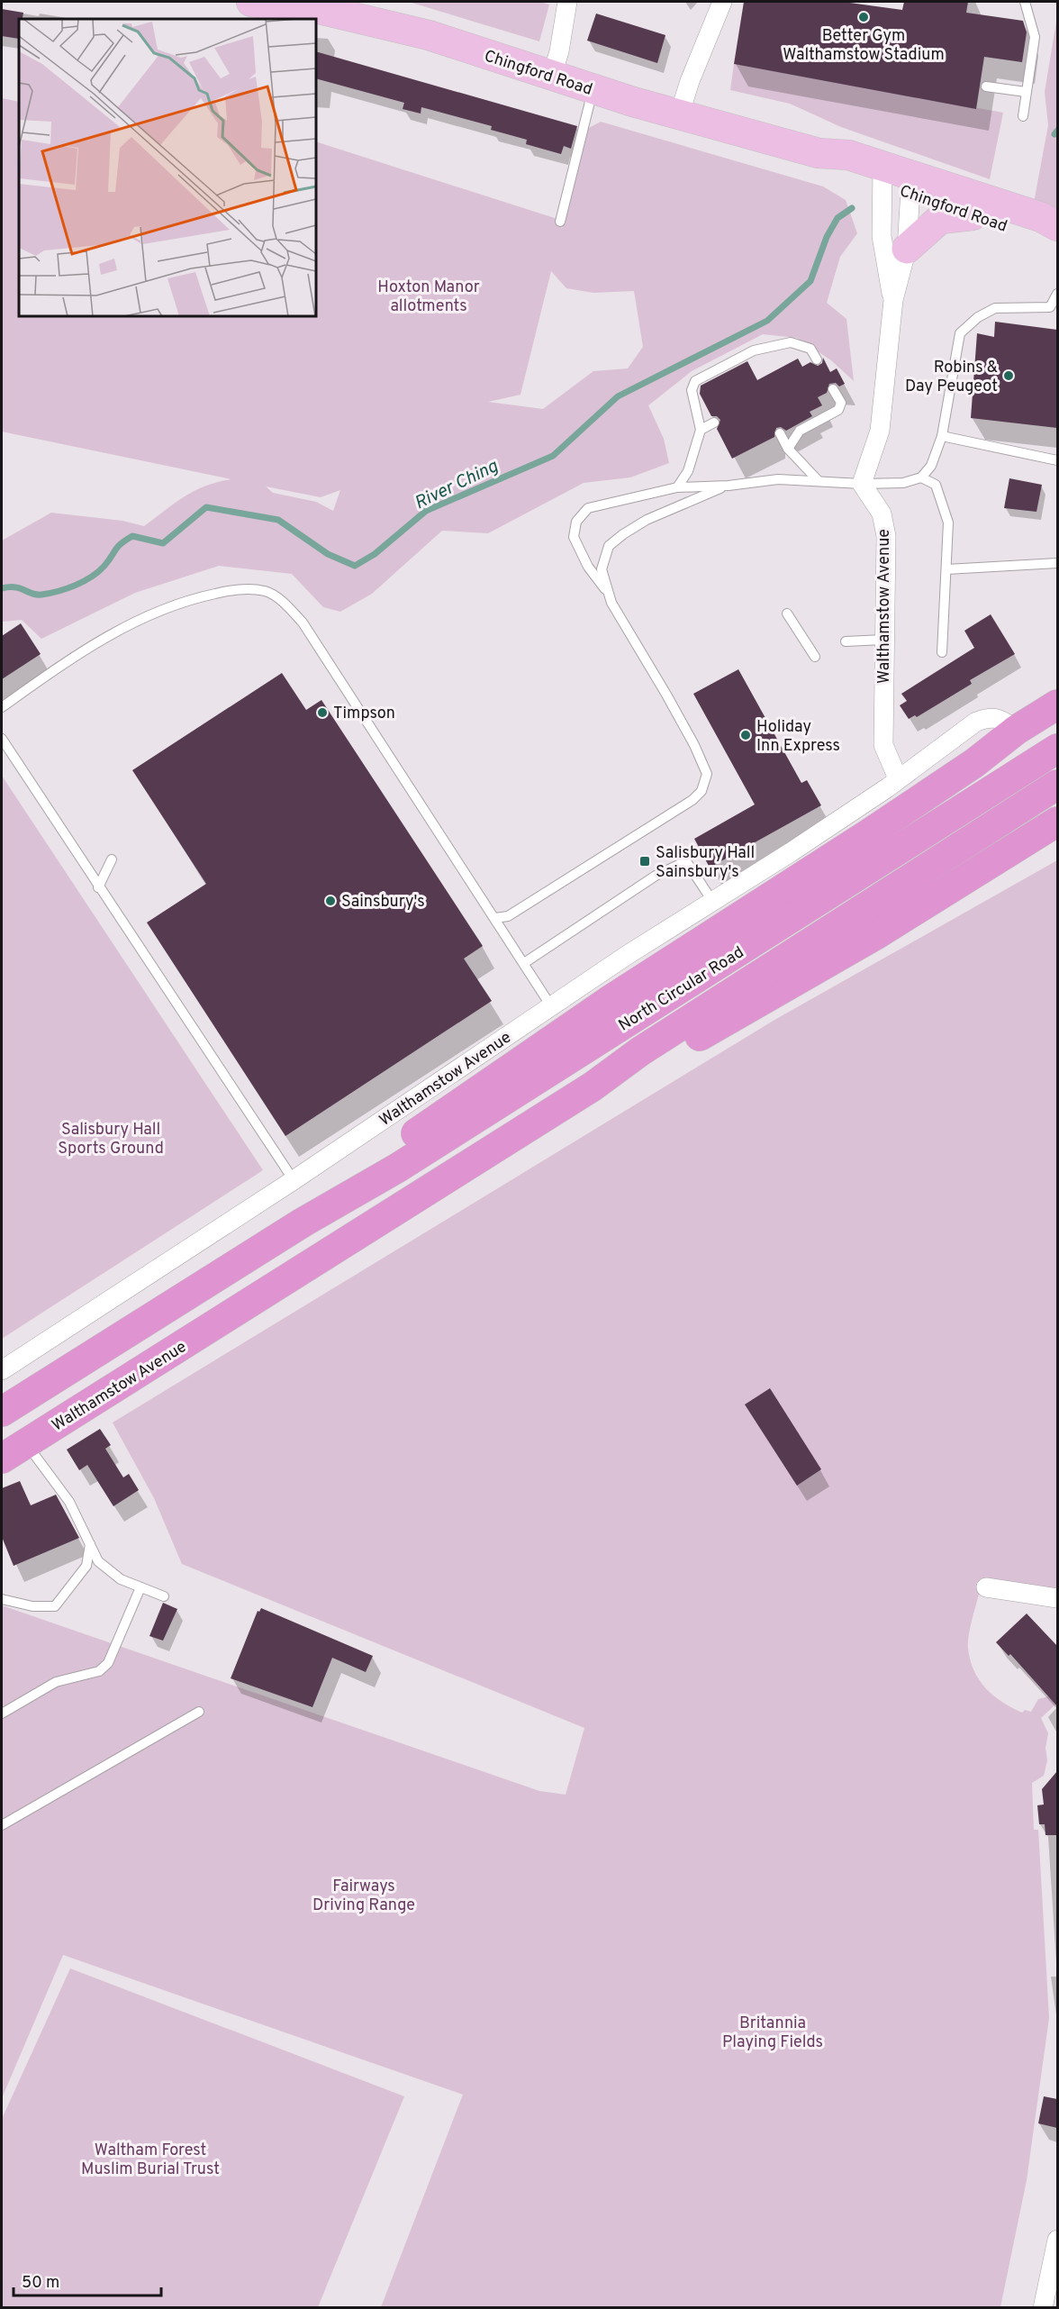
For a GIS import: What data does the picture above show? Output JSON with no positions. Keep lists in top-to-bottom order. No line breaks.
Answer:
{"streets":{"highway":["Walthamstow Avenue","North Circular Road"],"main road":["Chingford Road"]},"crossings":[["Walthamstow Avenue","North Circular Road"]],"water":["River Ching"],"parks":["Hoxton Manor allotments","Salisbury Hall Sports Ground","Fairways Driving Range","Britannia Playing Fields","Waltham Forest Muslim Burial Trust"],"places":{"other":["Better Gym Walthamstow Stadium","Robins & Day Peugeot","Timpson","Holiday Inn Express","Sainsbury's"],"transit":["Salisbury Hall Sainsbury's"]},"scale_bar":"50 m"}
